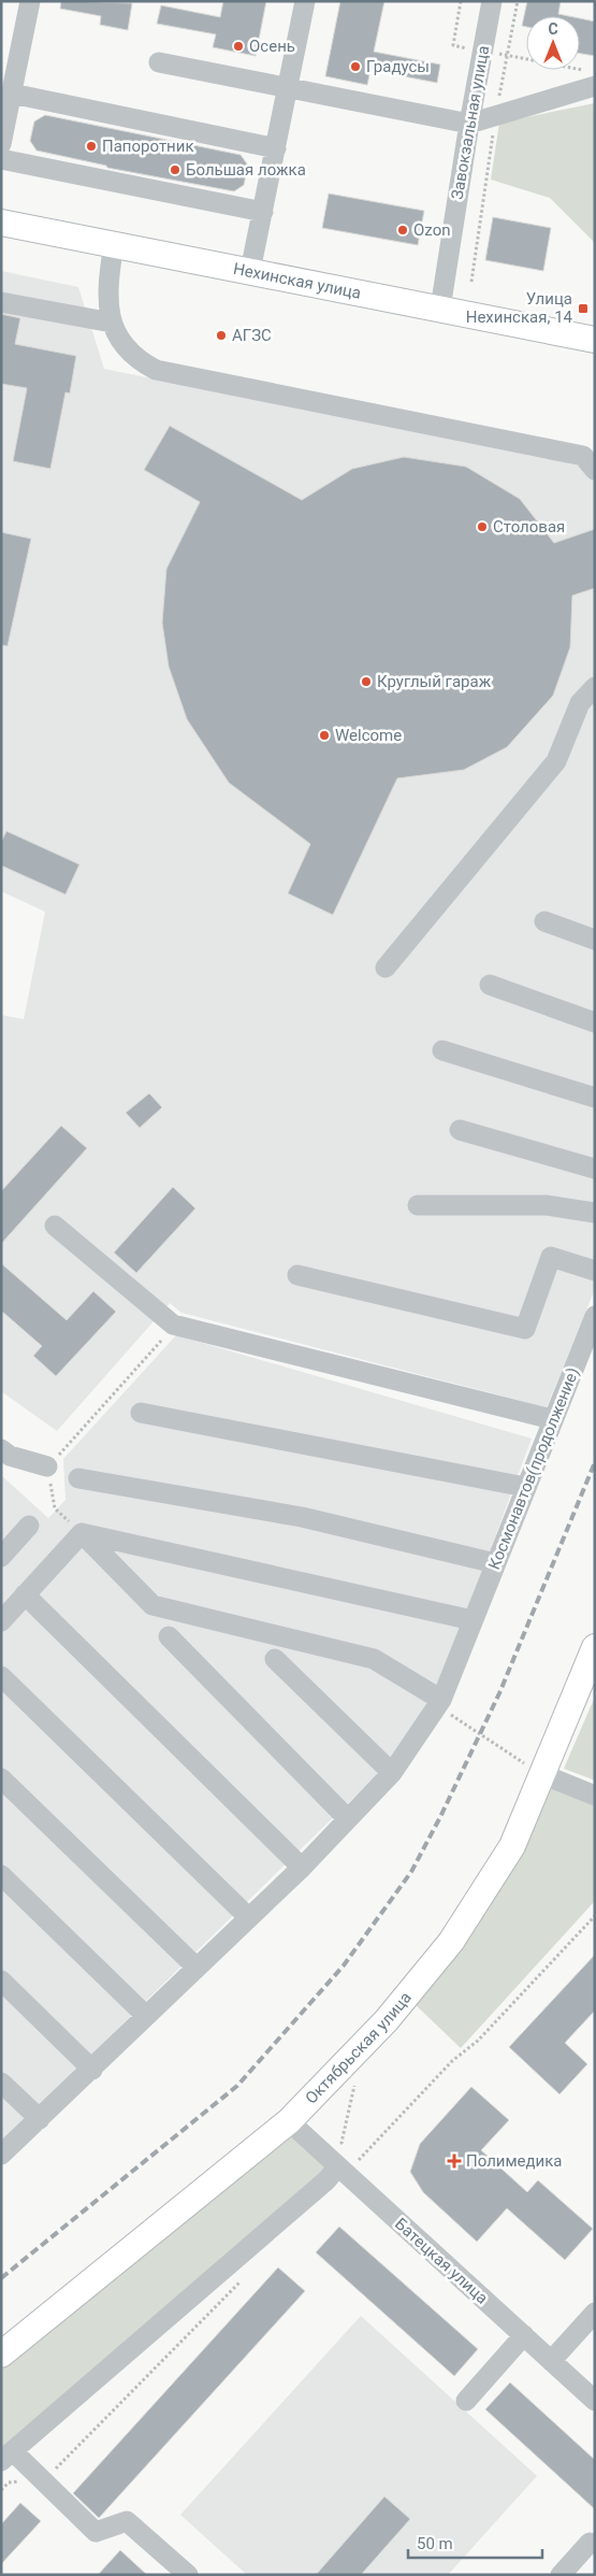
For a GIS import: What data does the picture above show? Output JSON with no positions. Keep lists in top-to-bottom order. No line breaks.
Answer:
{"streets":{"main road":["Нехинская улица","Октябрьская улица"],"street":["Завокзальная улица","Космонавтов(продолжение)","Батецкая улица"]},"crossings":[["Завокзальная улица","Нехинская улица"],["Октябрьская улица","Батецкая улица"]],"places":{"other":["Осень","Градусы","Папоротник","Большая ложка","Ozon","АГЗС","Столовая","Круглый гараж","Welcome"],"transit":["Улица Нехинская, 14"],"health":["Полимедика"]},"scale_bar":"50 m","north":"top"}
